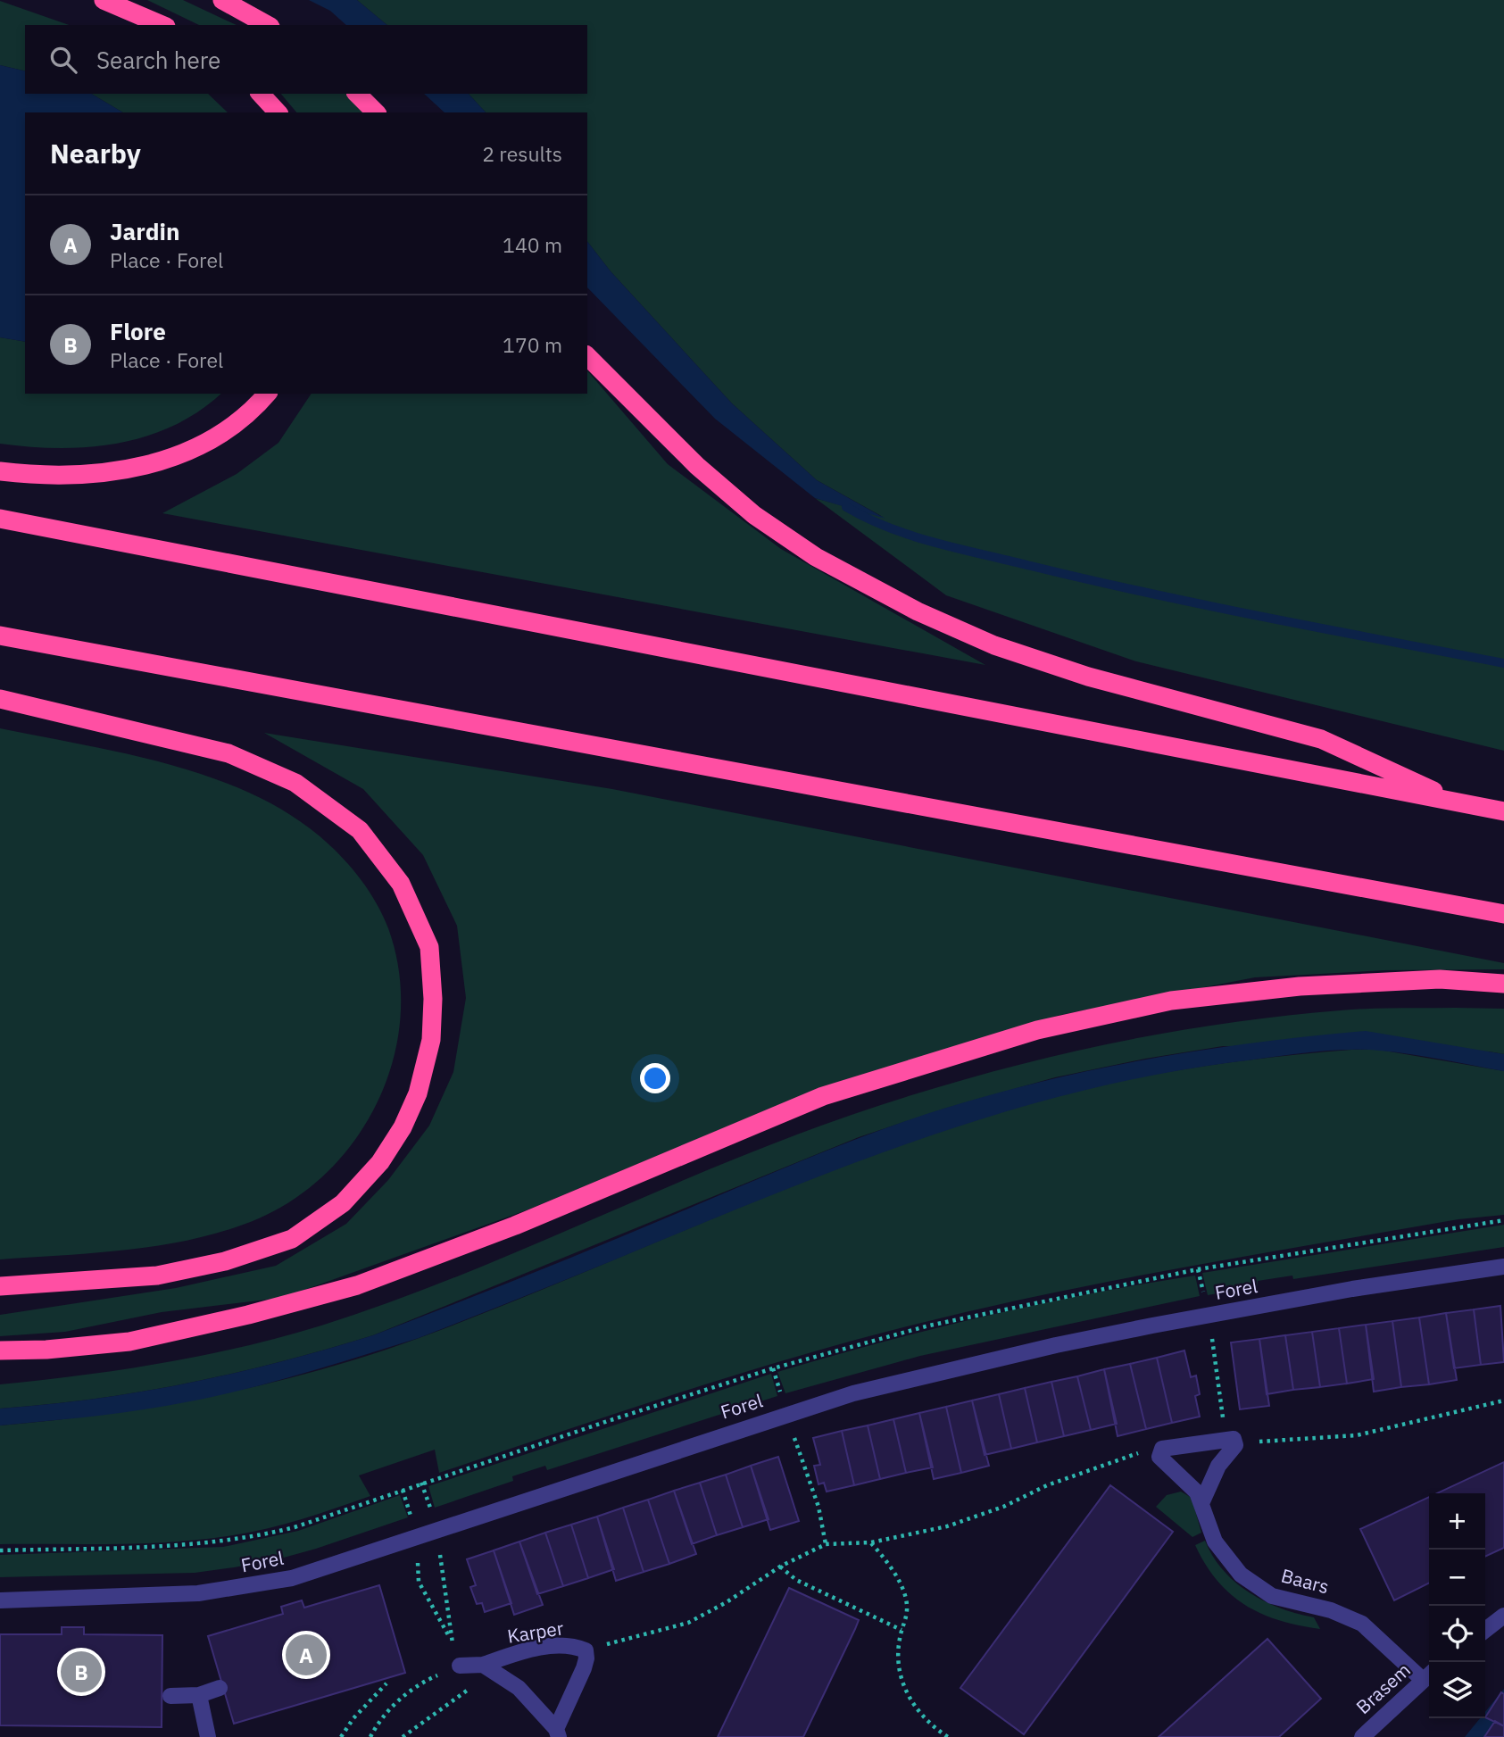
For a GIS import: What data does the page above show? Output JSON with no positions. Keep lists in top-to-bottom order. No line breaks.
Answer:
{"streets":{"street":["Forel","Baars","Karper","Brasem"]},"crossings":[["Baars","Brasem"]],"page":{"search":"Search here","heading":["Nearby","2 results"],"list":[{"mark":"A","name":"Jardin","note":"Place · Forel","value":"140 m"},{"mark":"B","name":"Flore","note":"Place · Forel","value":"170 m"}],"map_buttons":["+","−"],"pins":["A","B"]}}
